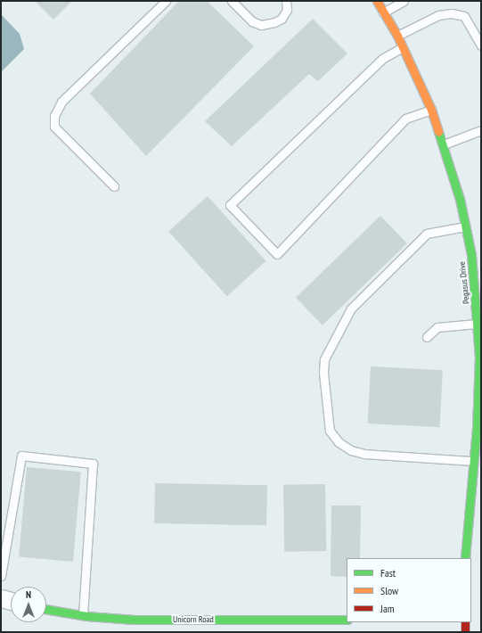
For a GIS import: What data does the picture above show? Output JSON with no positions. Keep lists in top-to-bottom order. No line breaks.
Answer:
{"streets":{"street":["Pegasus Drive","Unicorn Road"]},"legend":["Fast","Slow","Jam"],"north":"top"}
